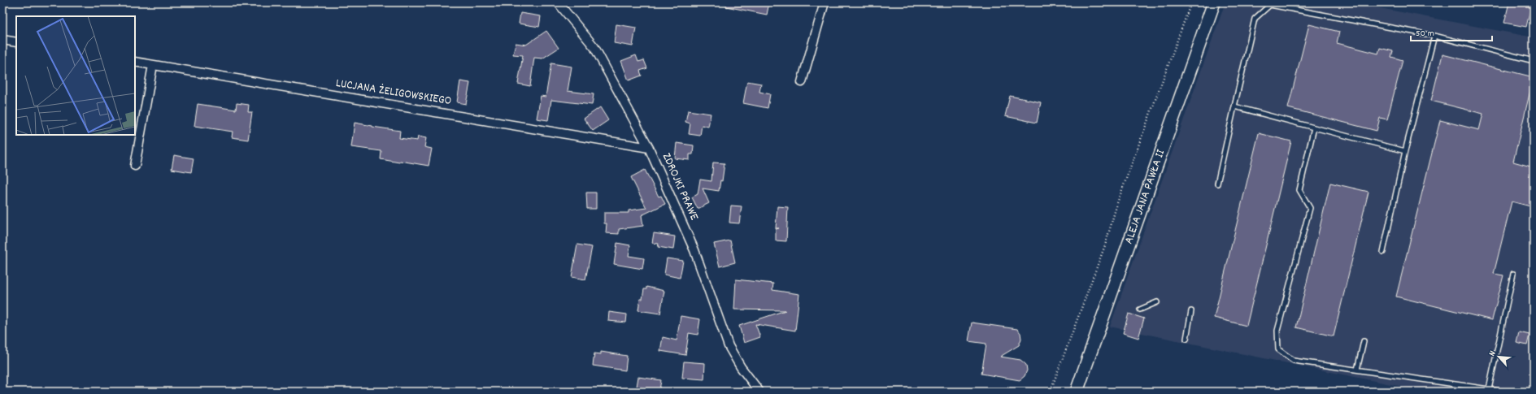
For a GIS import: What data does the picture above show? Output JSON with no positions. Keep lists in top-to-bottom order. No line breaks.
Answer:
{"streets":{"main road":["ALEJA JANA PAWŁA II"],"street":["LUCJANA ŻELIGOWSKIEGO","ZDROJKI PRAWE"]},"crossings":[["LUCJANA ŻELIGOWSKIEGO","ZDROJKI PRAWE"]],"scale_bar":"50 m","north":"top left"}
